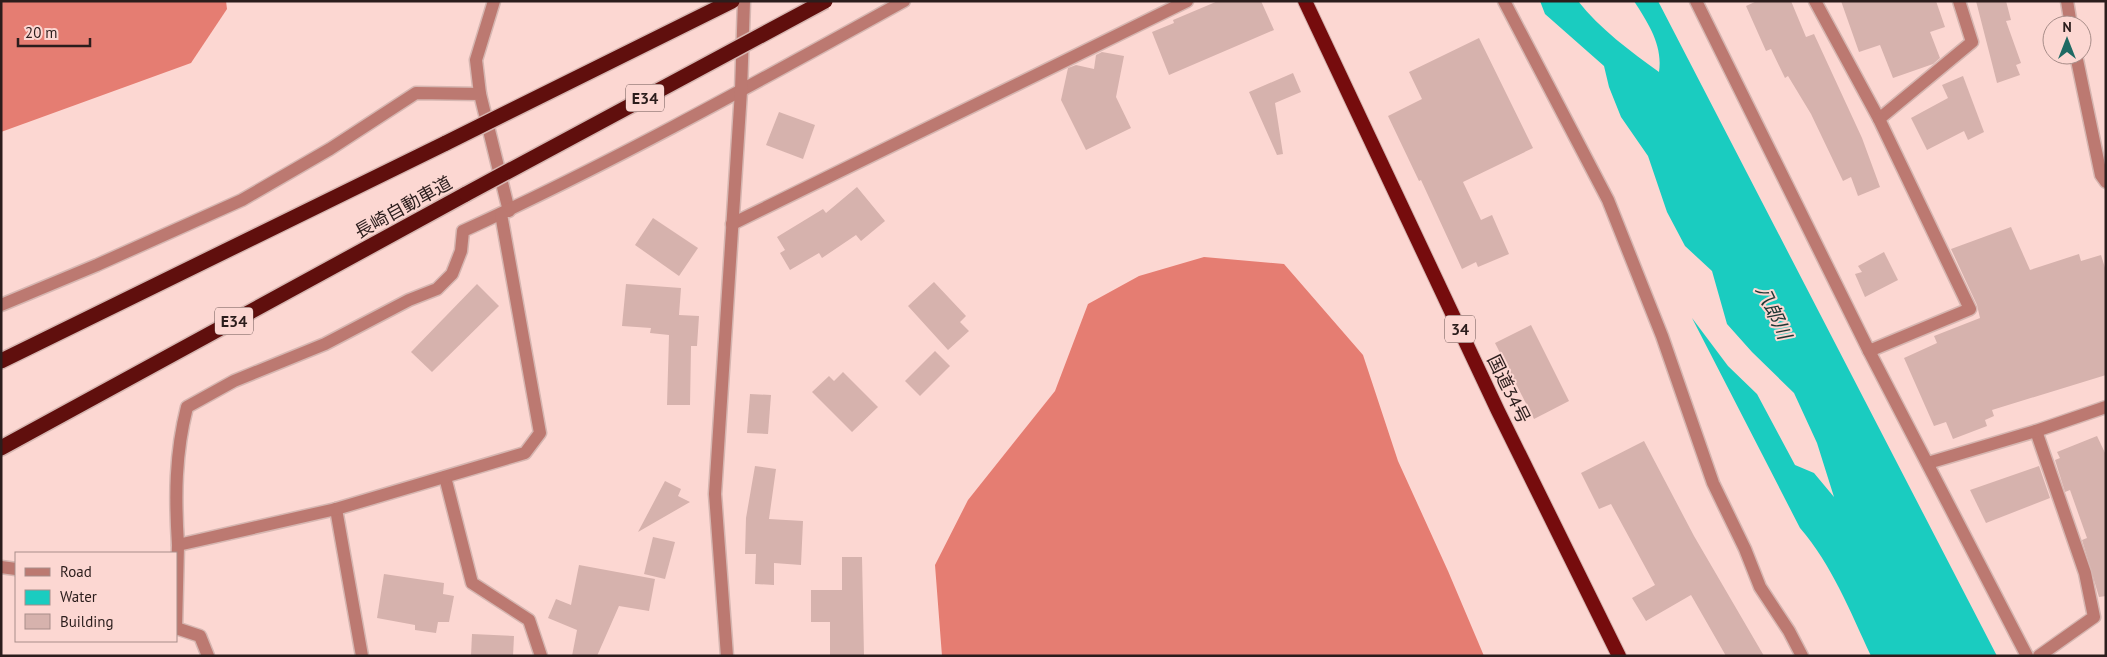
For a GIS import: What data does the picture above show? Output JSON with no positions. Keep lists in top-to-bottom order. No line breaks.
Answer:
{"streets":{"highway":["E34","長崎自動車道","34","国道34号"]},"water":["八郎川"],"legend":["Road","Water","Building"],"scale_bar":"20 m","north":"top"}
